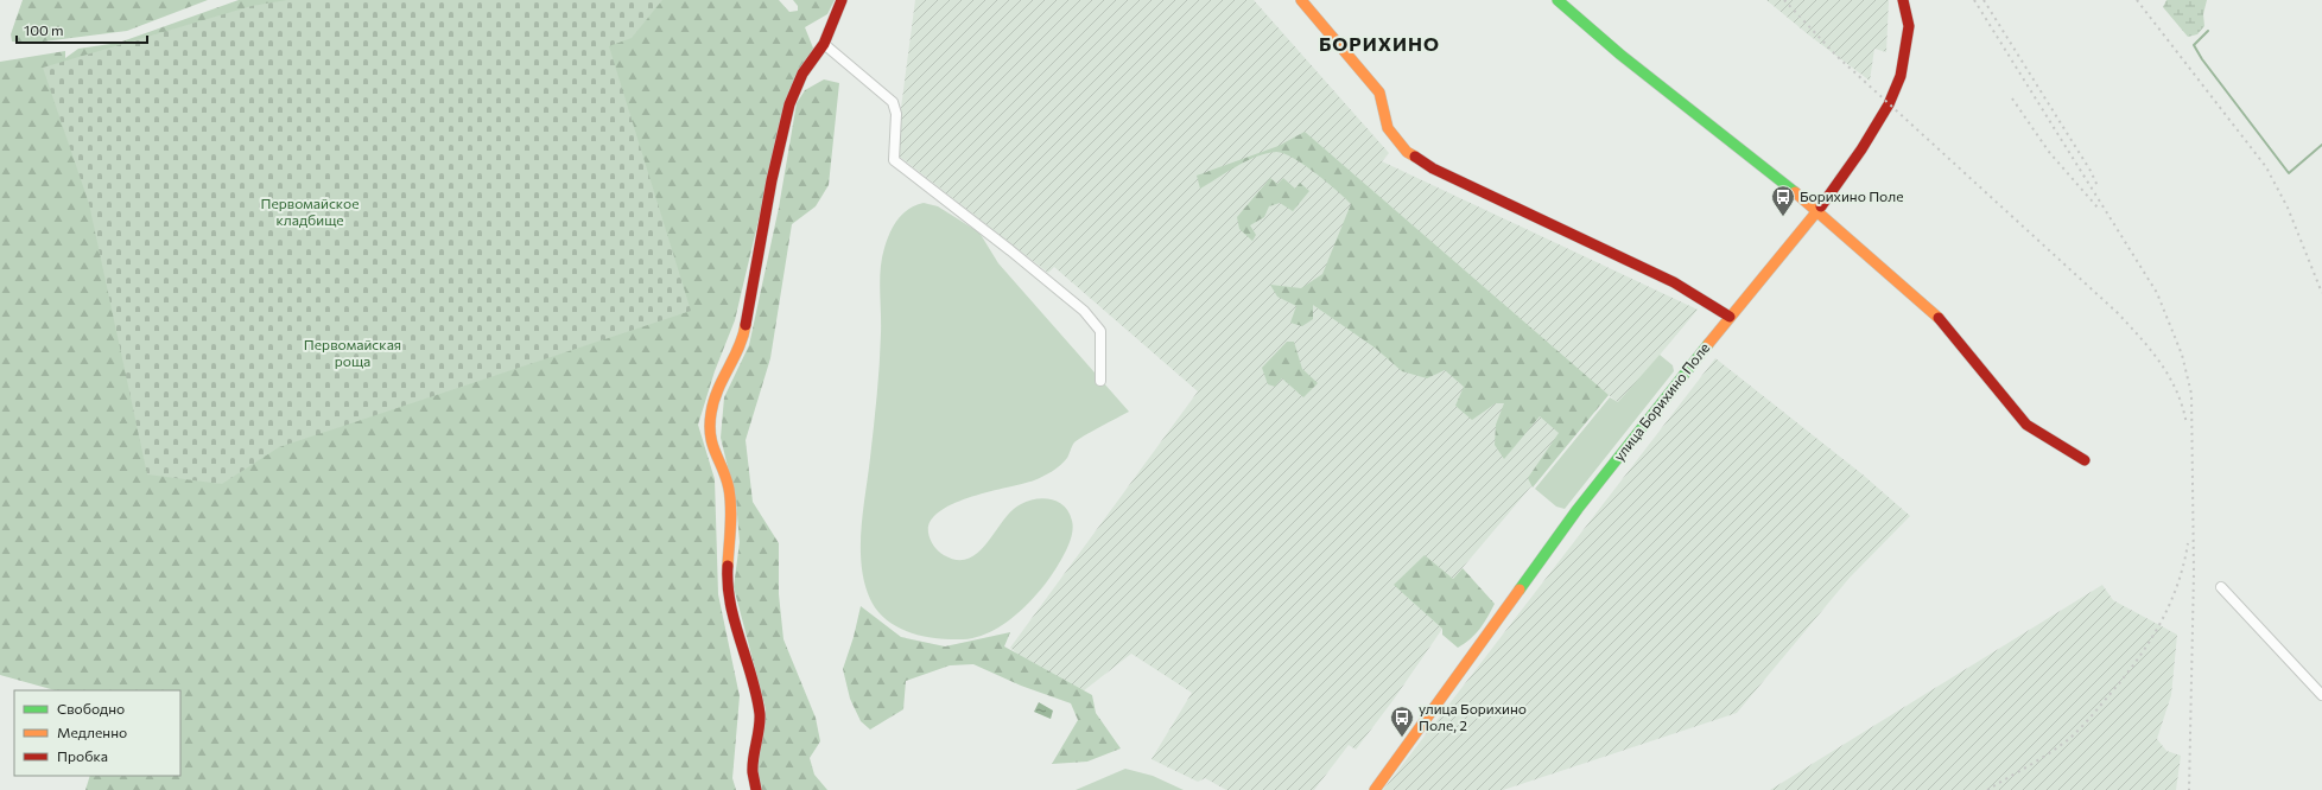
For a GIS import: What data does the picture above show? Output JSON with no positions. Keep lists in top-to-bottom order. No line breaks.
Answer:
{"streets":{"street":["улица Борихино Поле"]},"districts":["БОРИХИНО"],"parks":["Первомайское кладбище","Первомайская роща"],"places":{"bus stop":["Борихино Поле","улица Борихино Поле, 2"]},"legend":["Свободно","Медленно","Пробка"],"scale_bar":"100 m"}
